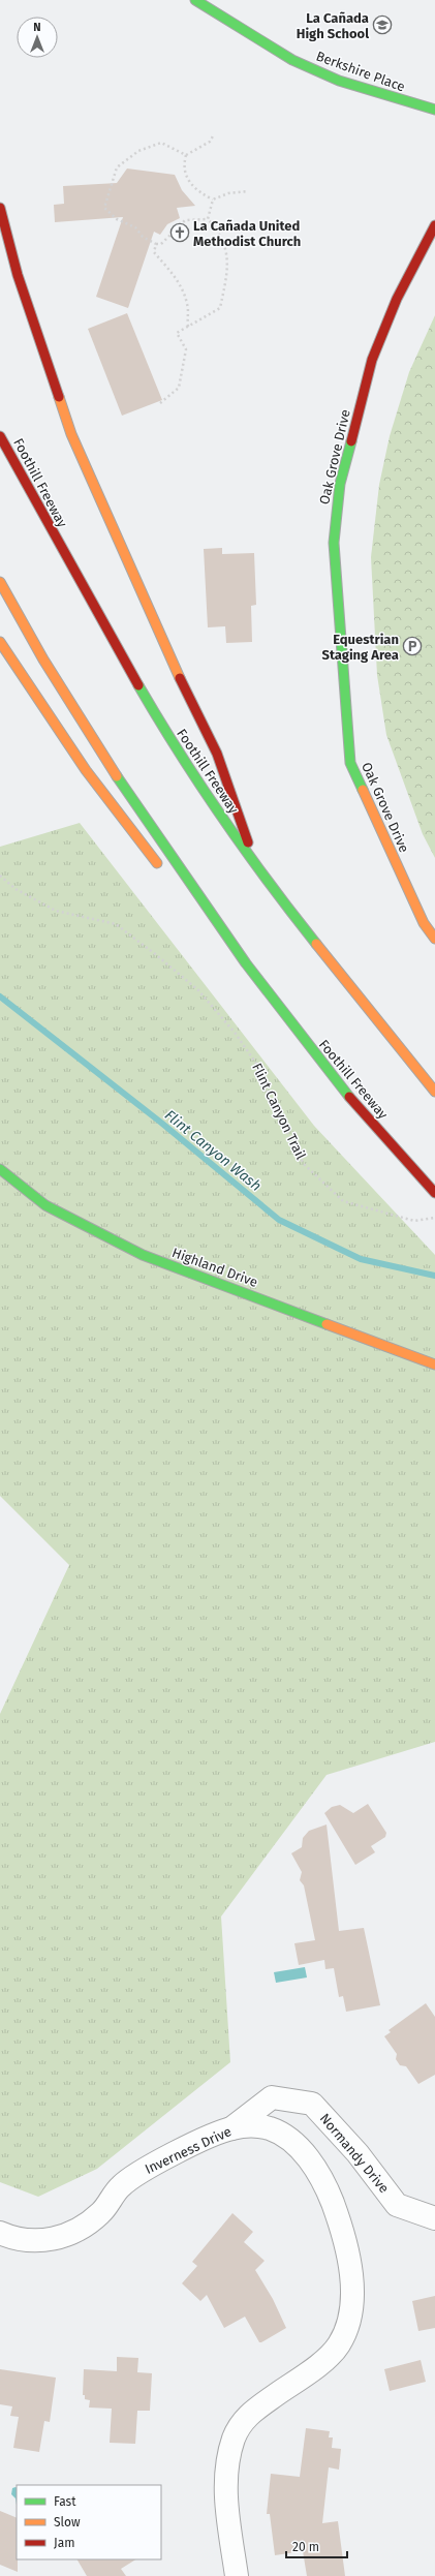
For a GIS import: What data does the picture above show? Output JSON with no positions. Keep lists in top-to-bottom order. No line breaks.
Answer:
{"streets":{"main road":["Berkshire Place","Oak Grove Drive","Foothill Freeway","Highland Drive"],"street":["Inverness Drive","Normandy Drive"],"path":["Flint Canyon Trail"]},"crossings":[["Inverness Drive","Normandy Drive"]],"water":["Flint Canyon Wash"],"places":{"school or university":["La Cañada High School"],"church":["La Cañada United Methodist Church"],"parking":["Equestrian Staging Area"]},"legend":["Fast","Slow","Jam"],"scale_bar":"20 m","north":"top"}
